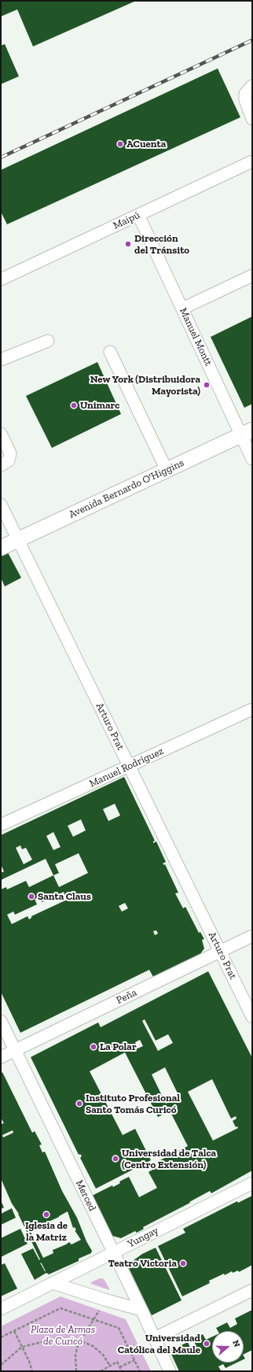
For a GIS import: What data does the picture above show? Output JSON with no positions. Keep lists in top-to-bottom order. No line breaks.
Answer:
{"streets":{"main road":["Avenida Bernardo O'Higgins"],"street":["Maipú","Manuel Montt","Arturo Prat","Manuel Rodríguez","Peña","Merced","Yungay"]},"crossings":[["Maipú","Manuel Montt"],["Manuel Montt","Avenida Bernardo O'Higgins"],["Avenida Bernardo O'Higgins","Arturo Prat"],["Arturo Prat","Manuel Rodríguez"],["Arturo Prat","Peña"],["Peña","Merced"],["Merced","Yungay"]],"parks":["Plaza de Armas de Curicó"],"places":["ACuenta","Dirección del Tránsito","New York (Distribuidora Mayorista)","Unimarc","Santa Claus","La Polar","Instituto Profesional Santo Tomás Curicó","Universidad de Talca (Centro Extensión)","Iglesia de la Matriz","Teatro Victoria","Universidad Católica del Maule"],"north":"right"}
